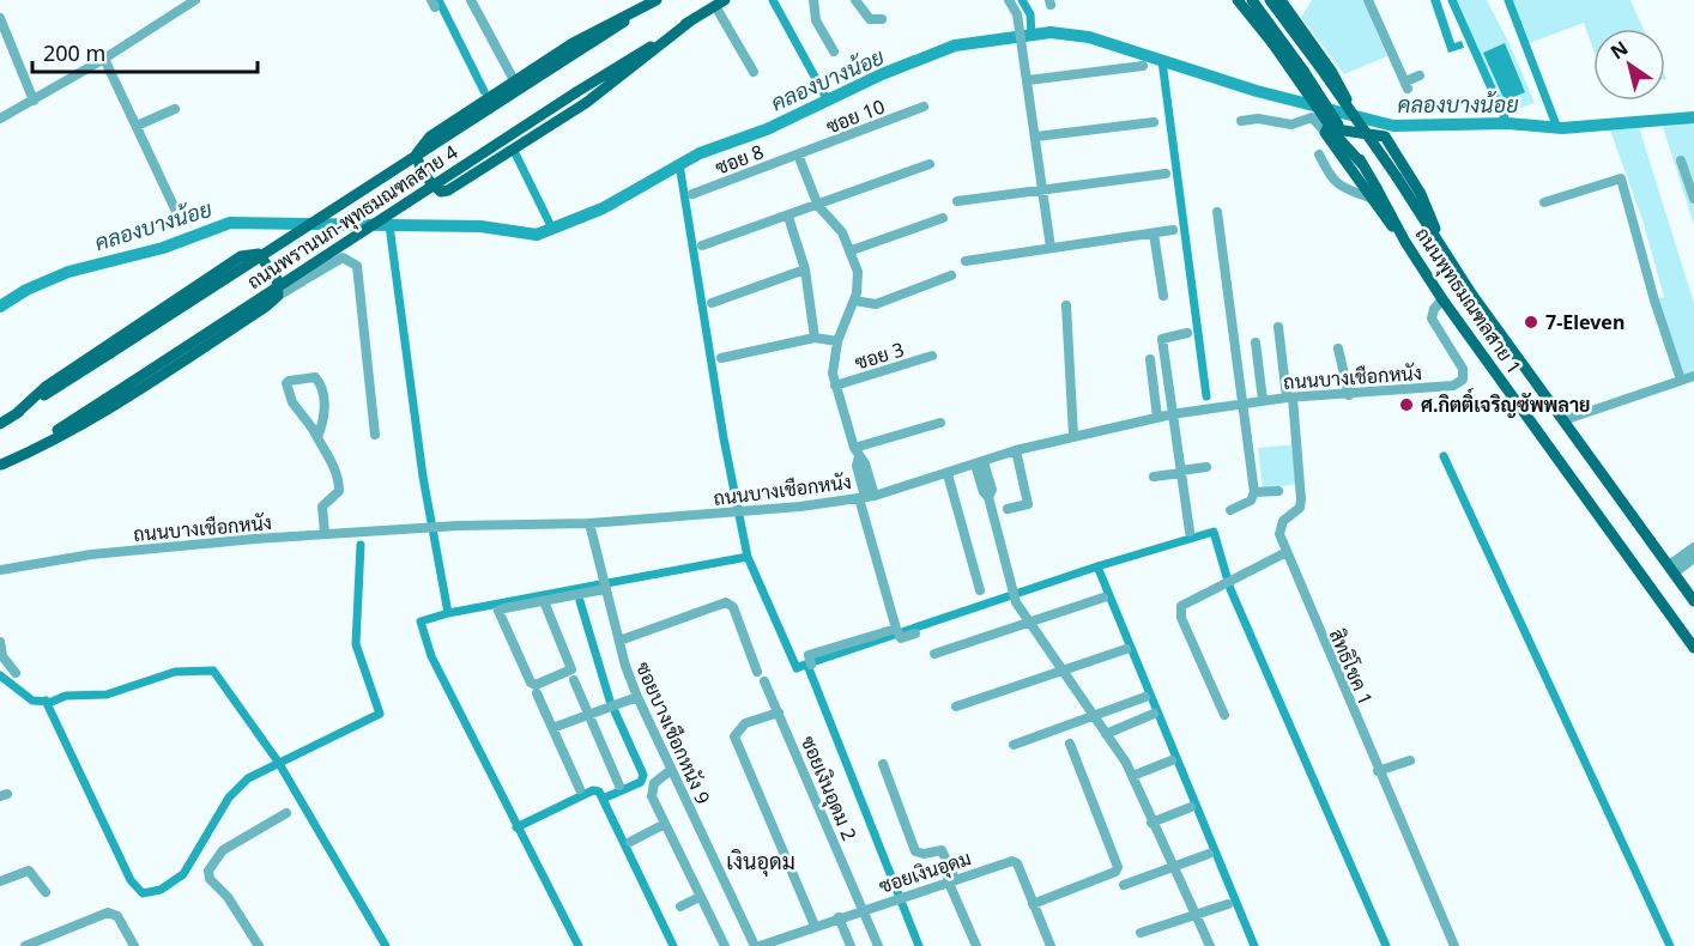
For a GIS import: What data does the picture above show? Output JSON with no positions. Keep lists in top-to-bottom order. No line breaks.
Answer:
{"streets":{"main road":["ถนนพรานนก-พุทธมณฑลสาย 4","ถนนพุทธมณฑลสาย 1"],"street":["ซอย 10","ซอย 8","ซอย 3","ถนนบางเชือกหนัง","สิทธิโชค 1","ซอยบางเชือกหนัง 9","ซอยเงินอุดม 2","ซอยเงินอุดม"]},"crossings":[["ซอย 10","ซอย 8"],["ถนนพุทธมณฑลสาย 1","ถนนบางเชือกหนัง"],["ถนนบางเชือกหนัง","สิทธิโชค 1"],["ถนนบางเชือกหนัง","ซอยบางเชือกหนัง 9"],["ซอยบางเชือกหนัง 9","ซอยเงินอุดม"],["ซอยเงินอุดม 2","ซอยเงินอุดม"]],"districts":["เงินอุดม"],"water":["คลองบางน้อย"],"places":["7-Eleven","ศ.กิตติ์เจริญซัพพลาย"],"scale_bar":"200 m","north":"top left"}
